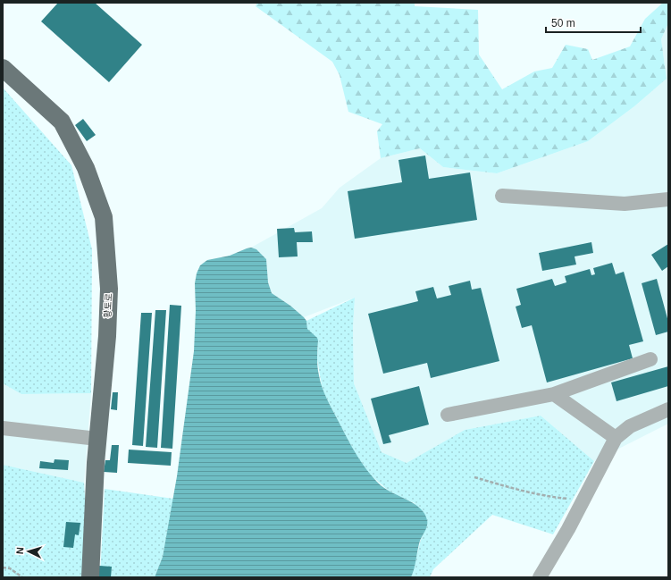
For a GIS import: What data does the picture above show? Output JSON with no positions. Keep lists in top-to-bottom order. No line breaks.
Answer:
{"streets":{"main road":["황토로"]},"scale_bar":"50 m","north":"left"}
